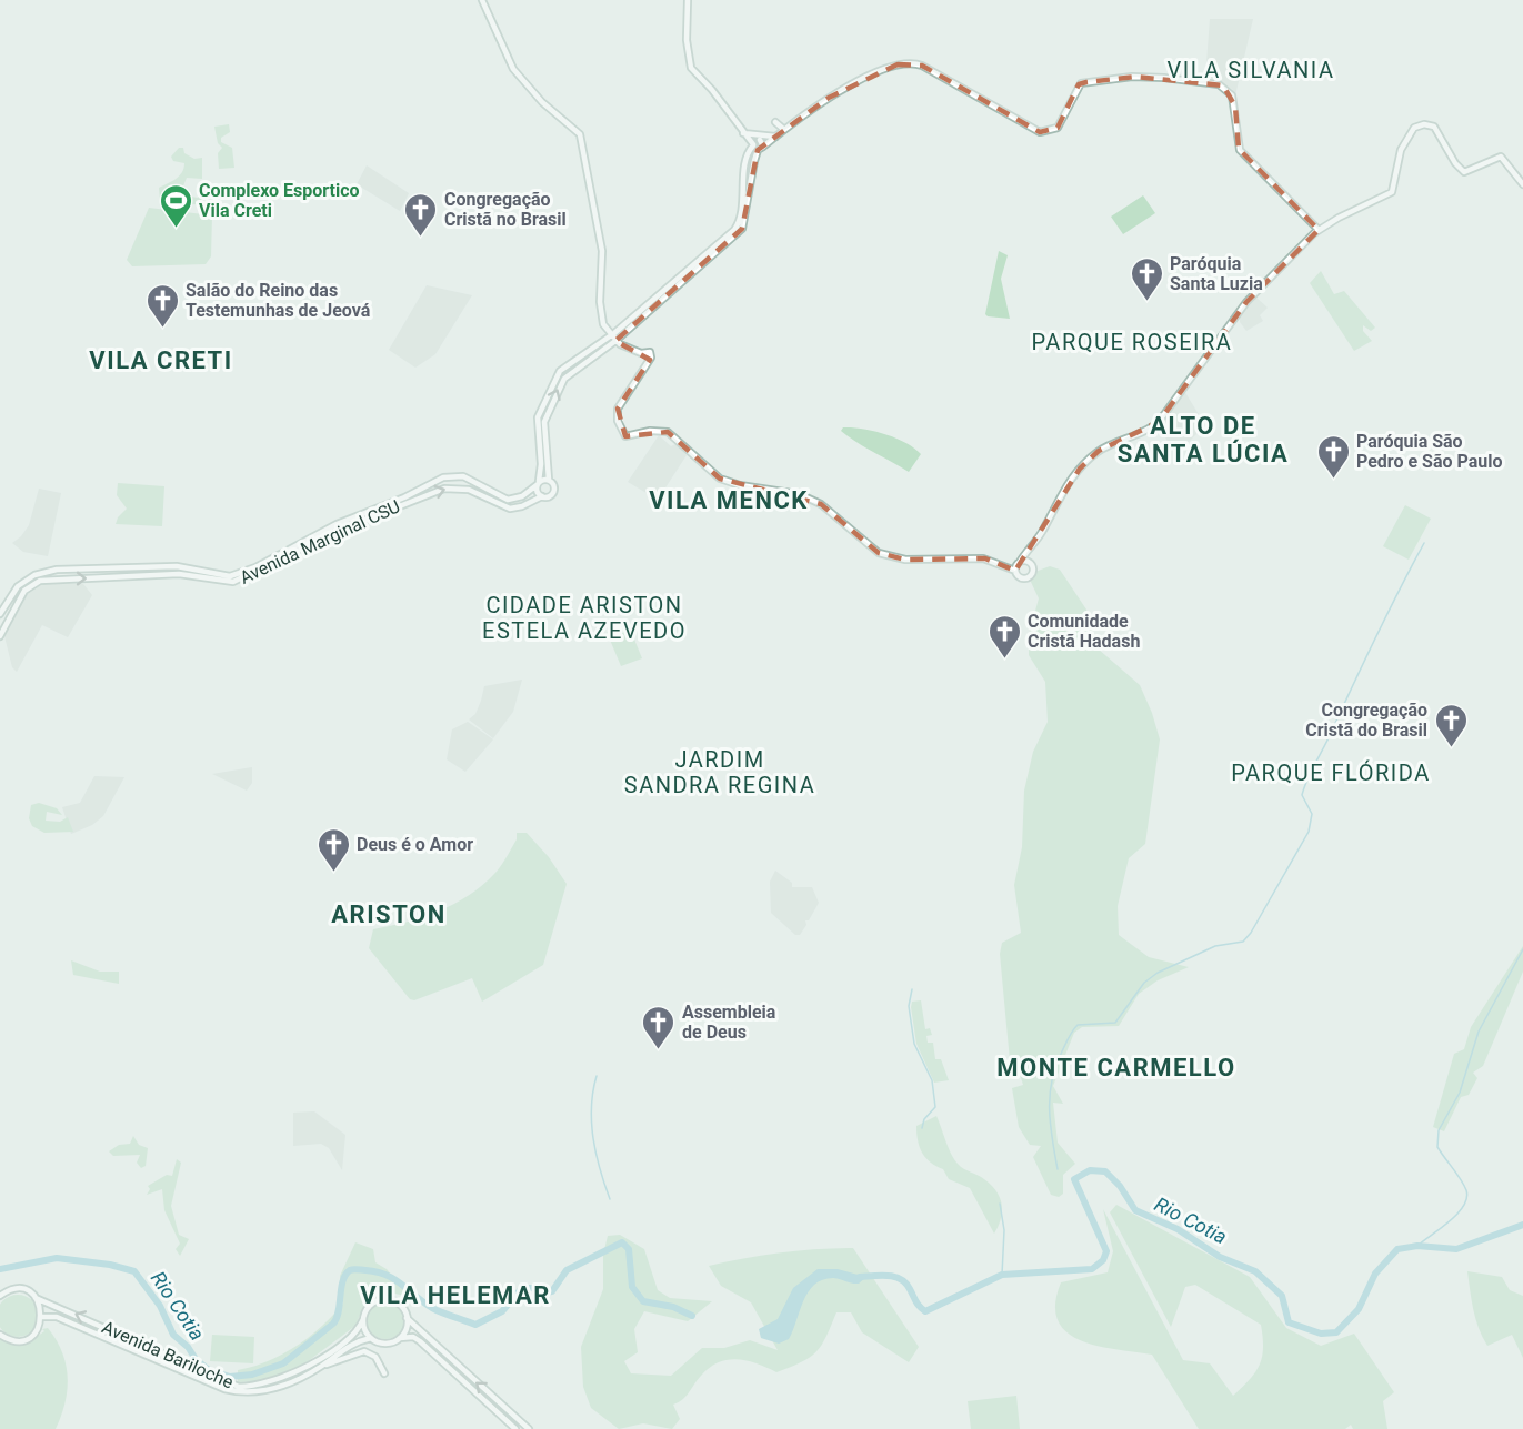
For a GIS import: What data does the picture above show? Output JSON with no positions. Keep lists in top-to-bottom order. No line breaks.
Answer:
{"streets":{"main road":["Avenida Marginal CSU","Avenida Bariloche"]},"districts":["VILA SILVANIA","PARQUE ROSEIRA","VILA CRETI","ALTO DE SANTA LÚCIA","VILA MENCK","CIDADE ARISTON ESTELA AZEVEDO","JARDIM SANDRA REGINA","PARQUE FLÓRIDA","ARISTON","MONTE CARMELLO","VILA HELEMAR"],"water":["Rio Cotia"],"places":{"sports":["Complexo Esportico Vila Creti"],"church":["Congregação Cristã no Brasil","Paróquia Santa Luzia","Salão do Reino das Testemunhas de Jeová","Paróquia São Pedro e São Paulo","Comunidade Cristã Hadash","Congregação Cristã do Brasil","Deus é o Amor","Assembleia de Deus"]}}
